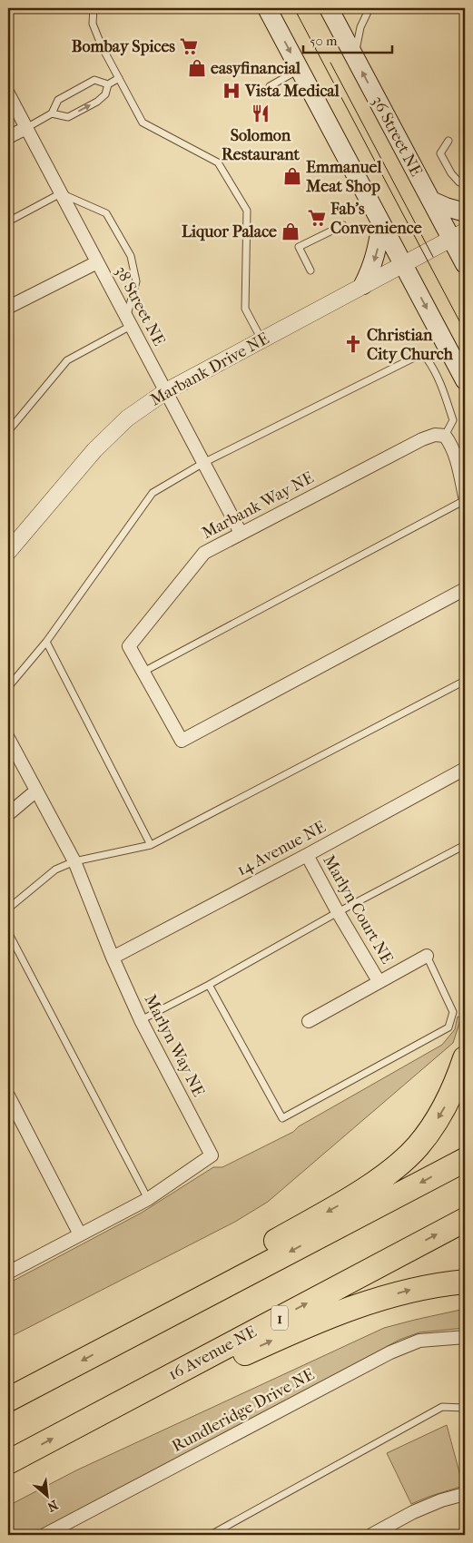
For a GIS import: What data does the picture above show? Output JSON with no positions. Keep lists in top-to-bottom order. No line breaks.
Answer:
{"streets":{"highway":["1","16 Avenue NE"],"main road":["36 Street NE"],"street":["38 Street NE","Marbank Drive NE","Marbank Way NE","14 Avenue NE","Marlyn Court NE","Marlyn Way NE","Rundleridge Drive NE"]},"crossings":[["36 Street NE","Marbank Drive NE"],["38 Street NE","Marbank Drive NE"],["38 Street NE","Marbank Way NE"],["14 Avenue NE","Marlyn Court NE"],["14 Avenue NE","Marlyn Way NE"]],"places":{"supermarket":["Bombay Spices","Fab's Convenience"],"shop":["easyfinancial","Emmanuel Meat Shop","Liquor Palace"],"hospital":["Vista Medical"],"restaurant":["Solomon Restaurant"],"church":["Christian City Church"]},"scale_bar":"50 m","north":"bottom right"}
